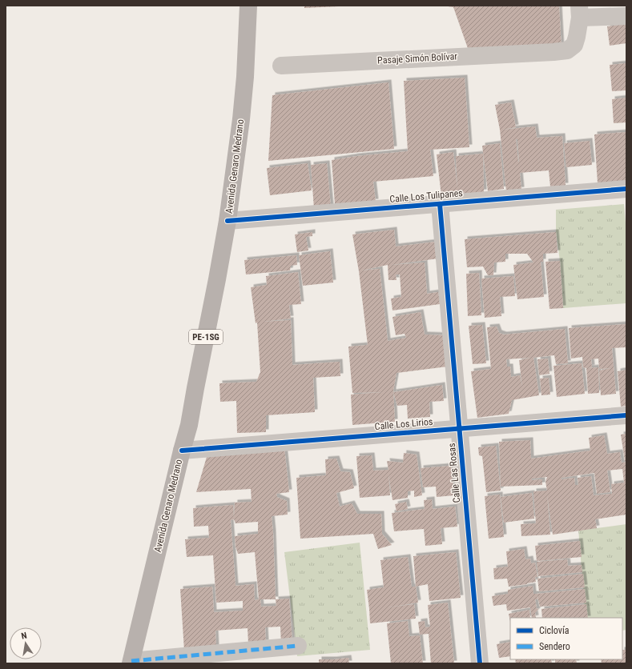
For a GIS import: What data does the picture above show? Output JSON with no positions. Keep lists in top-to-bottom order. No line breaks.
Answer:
{"streets":{"main road":["Avenida Genaro Medrano","PE-1SG"],"street":["Pasaje Simón Bolívar","Calle Los Tulipanes","Calle Los Lirios","Calle Las Rosas"]},"crossings":[["Avenida Genaro Medrano","Calle Los Tulipanes"],["Avenida Genaro Medrano","Calle Los Lirios"],["Calle Los Tulipanes","Calle Las Rosas"],["Calle Los Lirios","Calle Las Rosas"]],"legend":["Ciclovía","Sendero"],"north":"top"}
